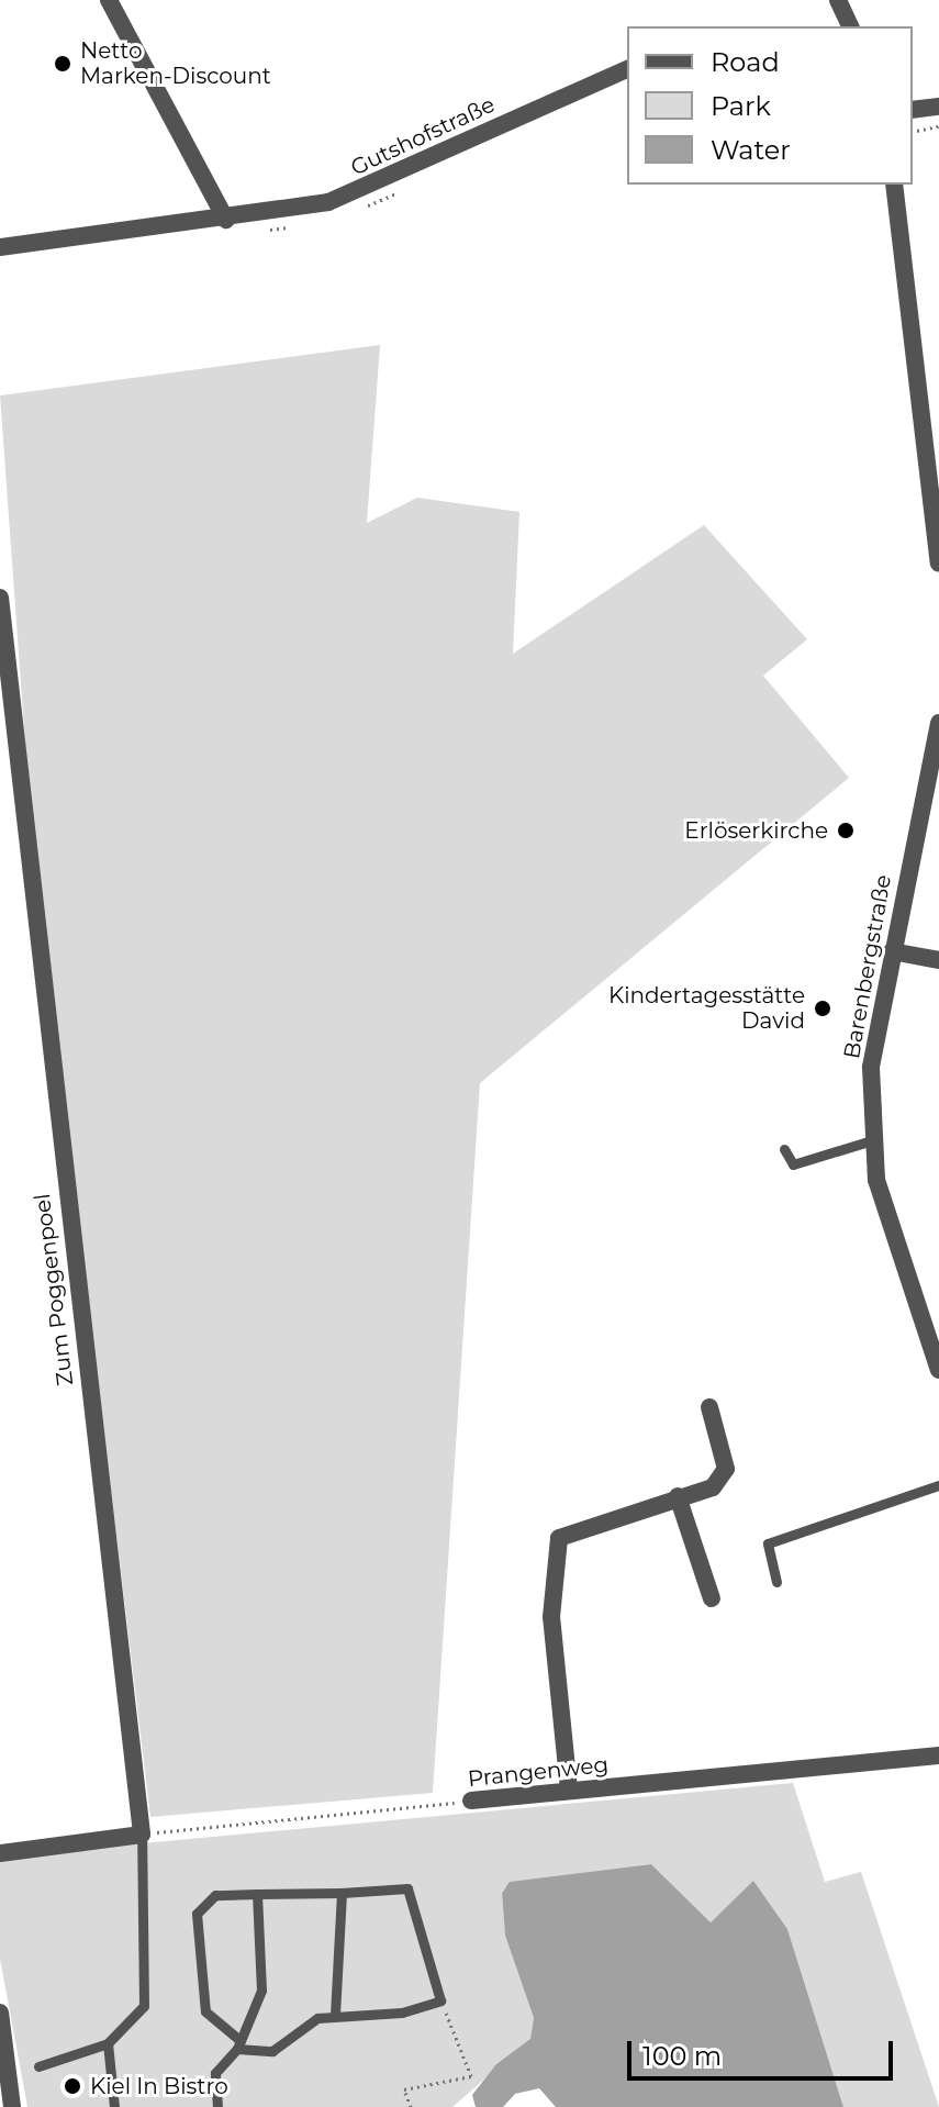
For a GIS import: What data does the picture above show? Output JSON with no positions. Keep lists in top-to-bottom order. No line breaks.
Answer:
{"streets":{"street":["Gutshofstraße","Barenbergstraße","Zum Poggenpoel","Prangenweg"]},"crossings":[["Zum Poggenpoel","Prangenweg"]],"places":["Netto Marken-Discount","Erlöserkirche","Kindertagesstätte David","Kiel In Bistro"],"legend":["Road","Park","Water"],"scale_bar":"100 m"}
